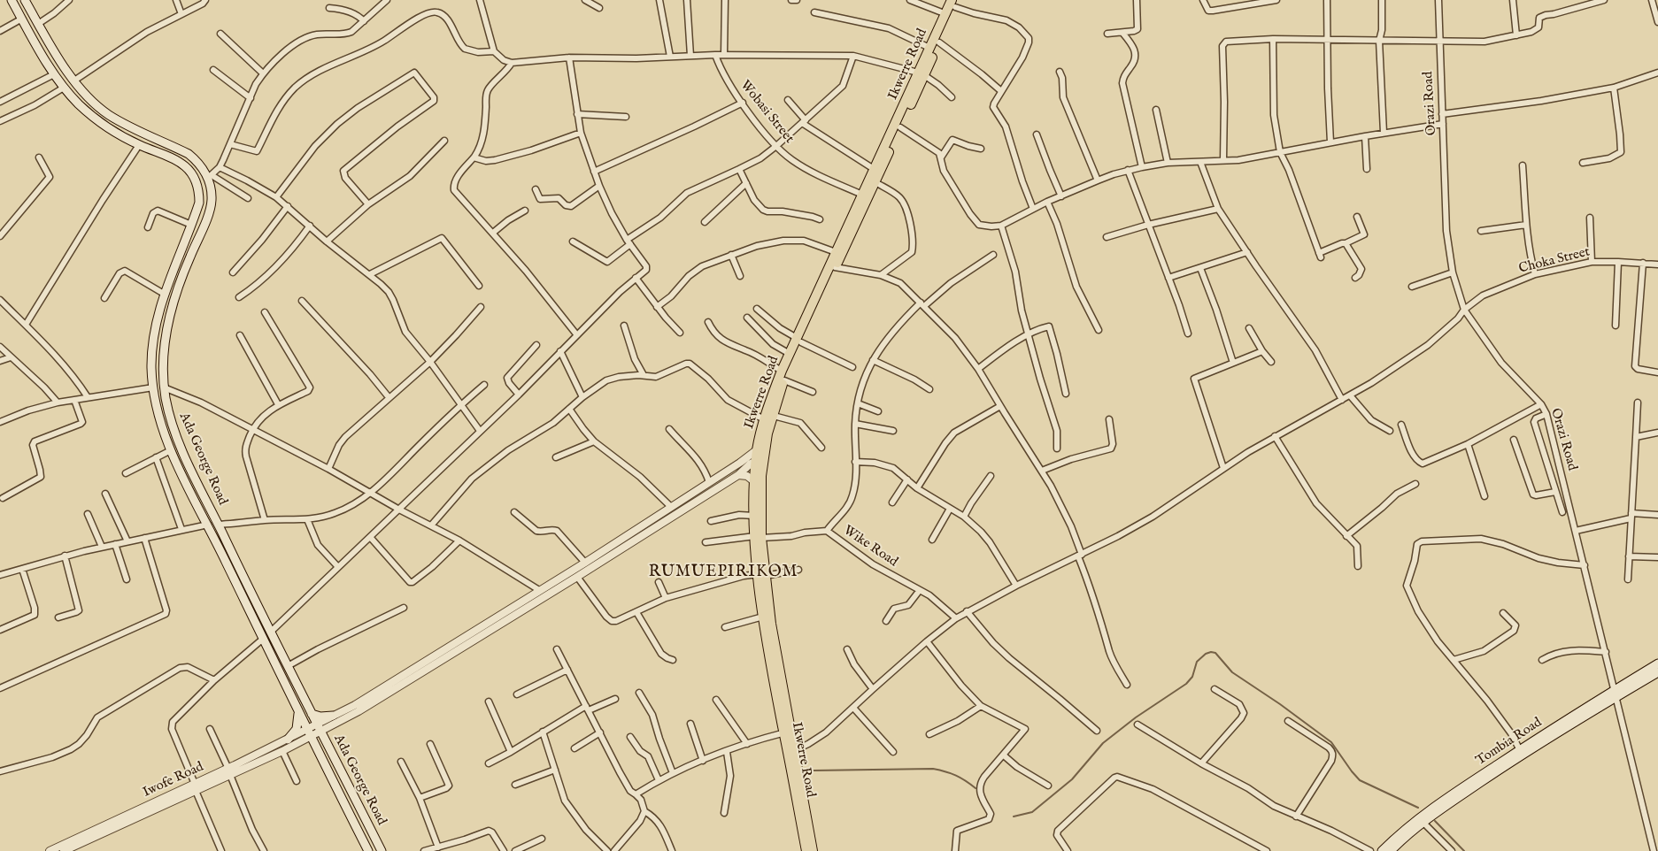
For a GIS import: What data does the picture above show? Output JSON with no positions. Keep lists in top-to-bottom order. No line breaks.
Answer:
{"streets":{"main road":["Ikwerre Road","Ada George Road","Tombia Road"],"street":["Orazi Road","Wobasi Street","Choka Street","Wike Road","Iwofe Road"]},"crossings":[["Ikwerre Road","Wobasi Street"],["Ikwerre Road","Choka Street"],["Ikwerre Road","Wike Road"],["Orazi Road","Choka Street"],["Orazi Road","Tombia Road"],["Choka Street","Wike Road"],["Ada George Road","Iwofe Road"]],"districts":["RUMUEPIRIKOM"]}
